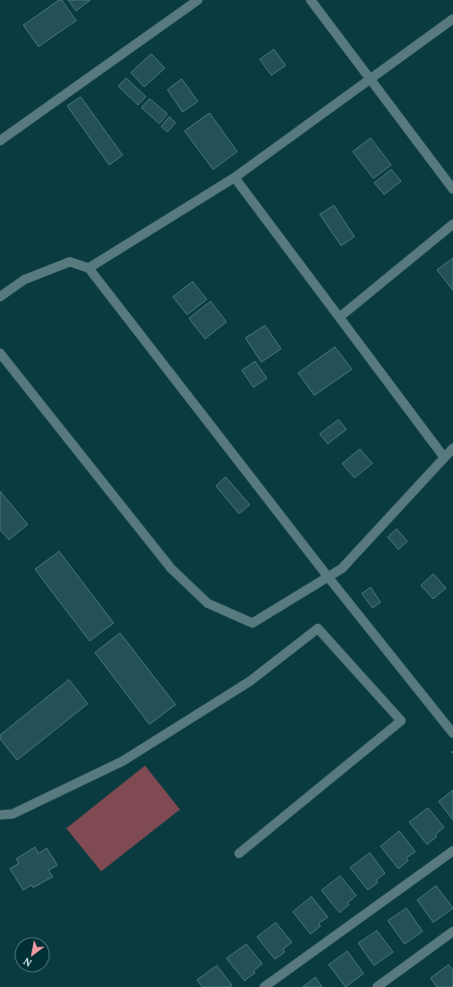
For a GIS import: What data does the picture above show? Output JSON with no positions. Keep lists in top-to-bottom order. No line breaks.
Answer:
{"north":"bottom left"}
